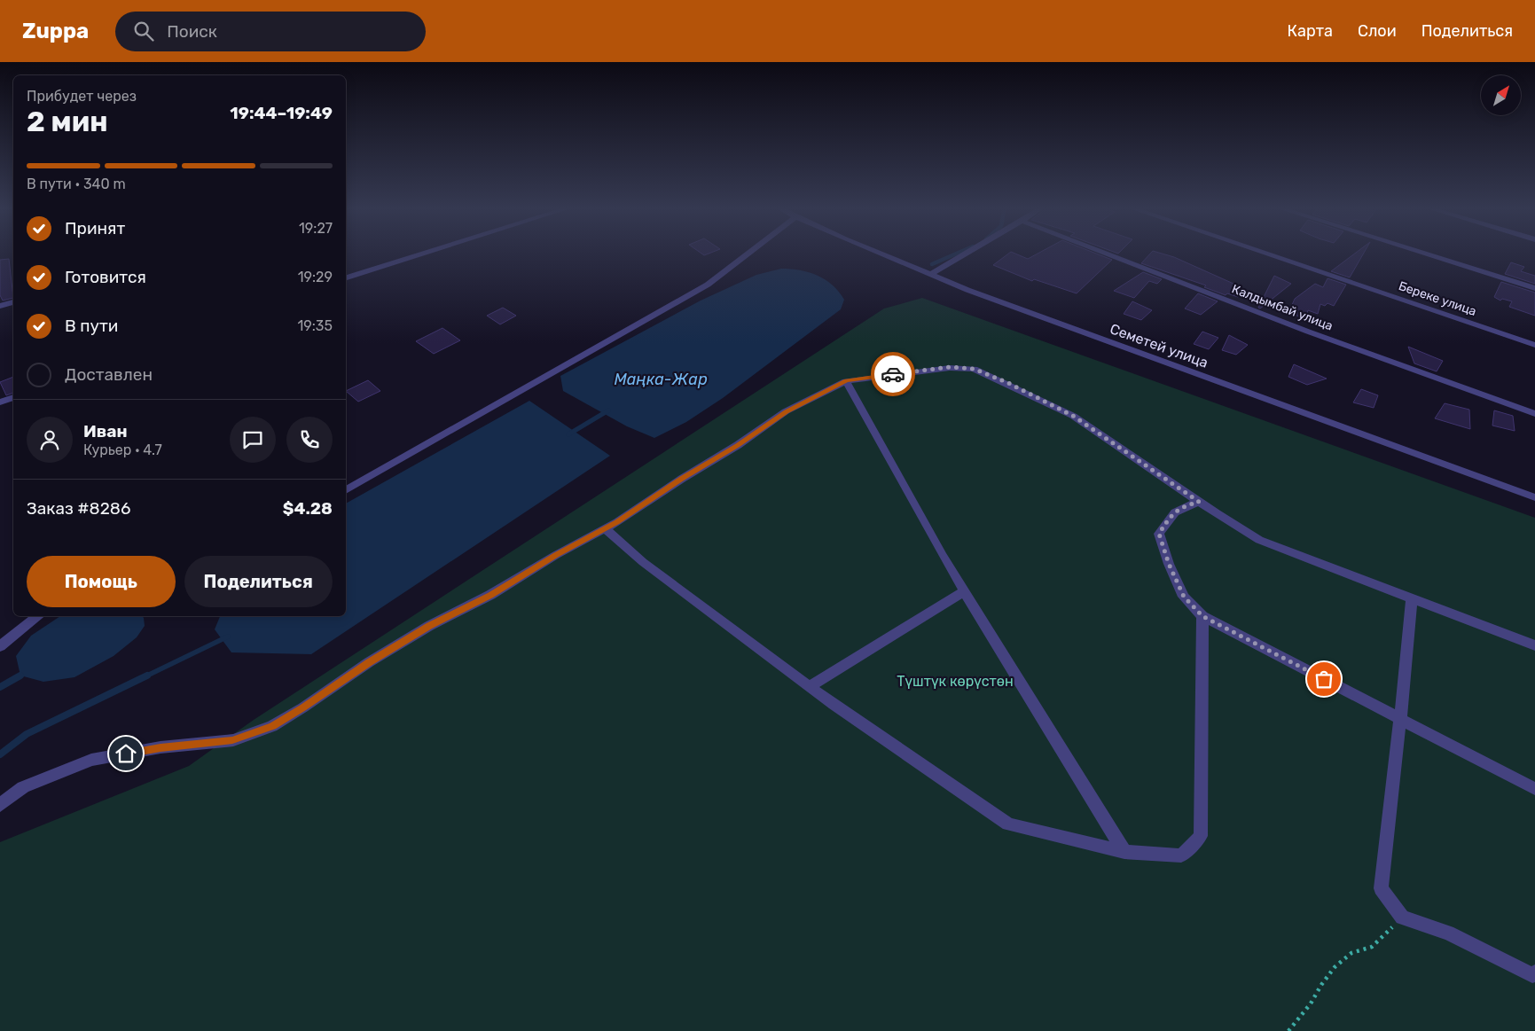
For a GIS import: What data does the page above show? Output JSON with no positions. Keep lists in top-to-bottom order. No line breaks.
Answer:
{"streets":{"street":["Береке улица","Калдымбай улица","Семетей улица"]},"water":["Маңка-Жар"],"parks":["Түштүк көрүстөн"],"north":"top right","page":{"header":"Zuppa","search":"Поиск","nav":["Карта","Слои","Поделиться"],"heading":["2 мин","Прибудет через","19:44–19:49"],"panel":["Иван","Курьер · 4.7","Заказ #8286","$4.28"],"bar":"В пути · 340 m","list":[["Принят","19:27"],["Готовится","19:29"],["В пути","19:35"],"Доставлен"],"buttons":["Помощь","Поделиться"]}}
